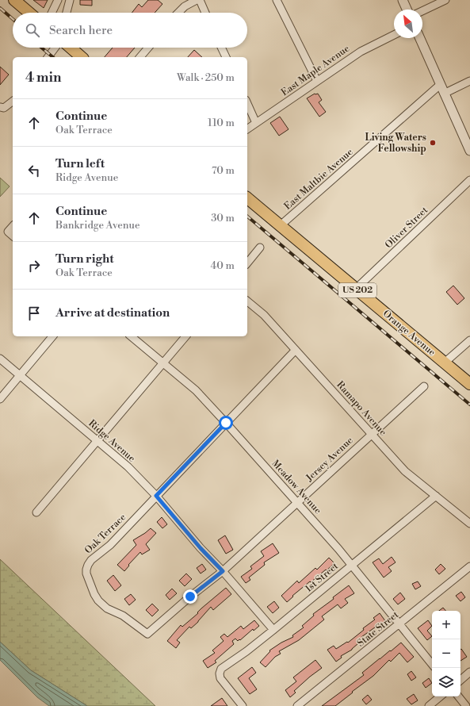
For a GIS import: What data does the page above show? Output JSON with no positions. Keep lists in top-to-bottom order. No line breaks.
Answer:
{"streets":{"main road":["US 202","Orange Avenue"],"street":["East Maple Avenue","East Maltbie Avenue","Oliver Street","Ramapo Avenue","Ridge Avenue","Jersey Avenue","Meadow Avenue","Oak Terrace","1st Street","State Street"]},"crossings":[["East Maltbie Avenue","Orange Avenue"],["Oliver Street","Orange Avenue"],["Ramapo Avenue","Jersey Avenue"],["Ramapo Avenue","Oak Terrace"],["Ramapo Avenue","1st Street"],["Ridge Avenue","Oak Terrace"],["Ridge Avenue","1st Street"],["Jersey Avenue","Meadow Avenue"],["Jersey Avenue","Oak Terrace"],["Meadow Avenue","Oak Terrace"],["Meadow Avenue","1st Street"],["Meadow Avenue","State Street"]],"places":["Living Waters Fellowship"],"north":"top left","page":{"search":"Search here","heading":["4 min","Walk · 250 m"],"list":[["Continue","Oak Terrace","110 m"],["Turn left","Ridge Avenue","70 m"],["Continue","Bankridge Avenue","30 m"],["Turn right","Oak Terrace","40 m"],"Arrive at destination"],"map_buttons":["+","−"]}}
